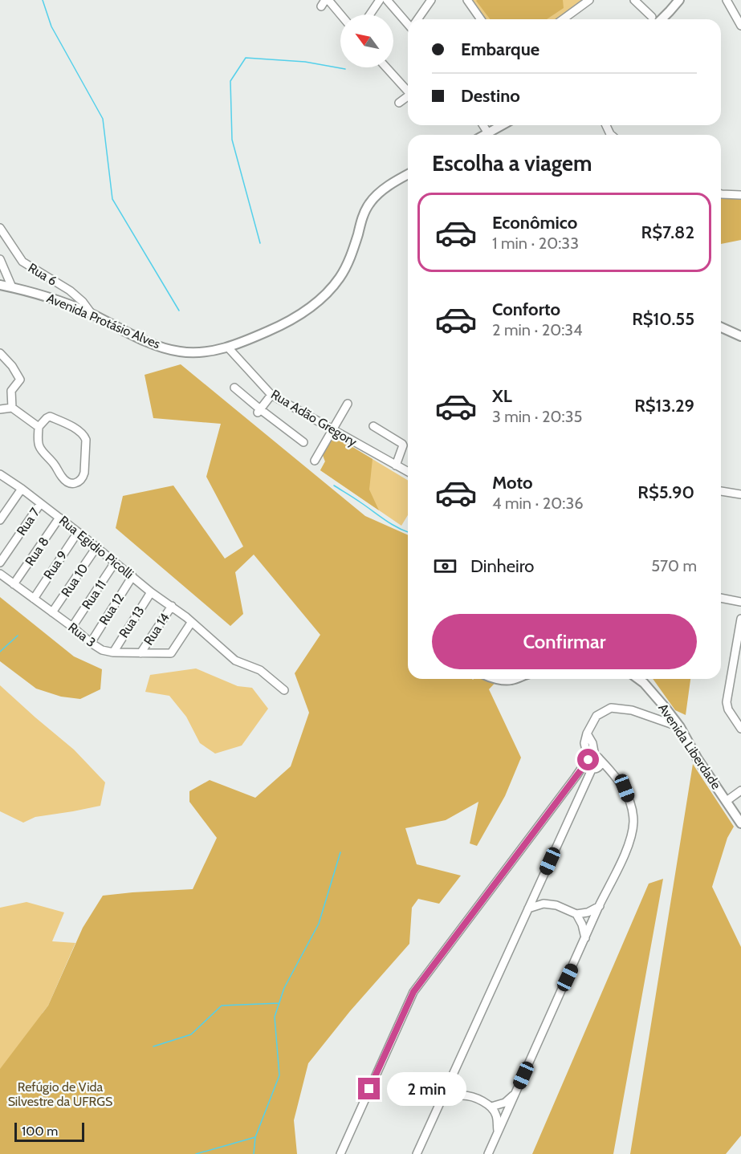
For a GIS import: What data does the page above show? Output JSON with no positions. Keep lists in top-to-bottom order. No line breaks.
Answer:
{"streets":{"main road":["Avenida Protásio Alves","Avenida Liberdade"],"street":["Rua 6","Rua Adão Gregory","Rua 7","Rua Egidio Picolli","Rua 8","Rua 9","Rua 10","Rua 11","Rua 12","Rua 13","Rua 14","Rua 3"]},"crossings":[["Rua 6","Avenida Protásio Alves"],["Avenida Protásio Alves","Rua Adão Gregory"],["Rua 7","Rua Egidio Picolli"],["Rua Egidio Picolli","Rua 8"],["Rua Egidio Picolli","Rua 9"],["Rua Egidio Picolli","Rua 10"],["Rua Egidio Picolli","Rua 11"],["Rua Egidio Picolli","Rua 12"],["Rua Egidio Picolli","Rua 13"],["Rua Egidio Picolli","Rua 14"],["Rua Egidio Picolli","Rua 3"],["Rua 8","Rua 3"],["Rua 9","Rua 3"],["Rua 10","Rua 3"],["Rua 11","Rua 3"],["Rua 12","Rua 3"],["Rua 13","Rua 3"],["Rua 14","Rua 3"]],"parks":["Refúgio de Vida Silvestre da UFRGS"],"scale_bar":"100 m","north":"top left","page":{"banner":["Embarque","Destino"],"heading":"Escolha a viagem","list":[{"name":"Econômico","note":"1 min · 20:33","value":"R$7.82"},{"name":"Conforto","note":"2 min · 20:34","value":"R$10.55"},{"name":"XL","note":"3 min · 20:35","value":"R$13.29"},{"name":"Moto","note":"4 min · 20:36","value":"R$5.90"}],"pay":["Dinheiro","570 m"],"buttons":"Confirmar","bubble":"2 min","scale":"100 m"}}
